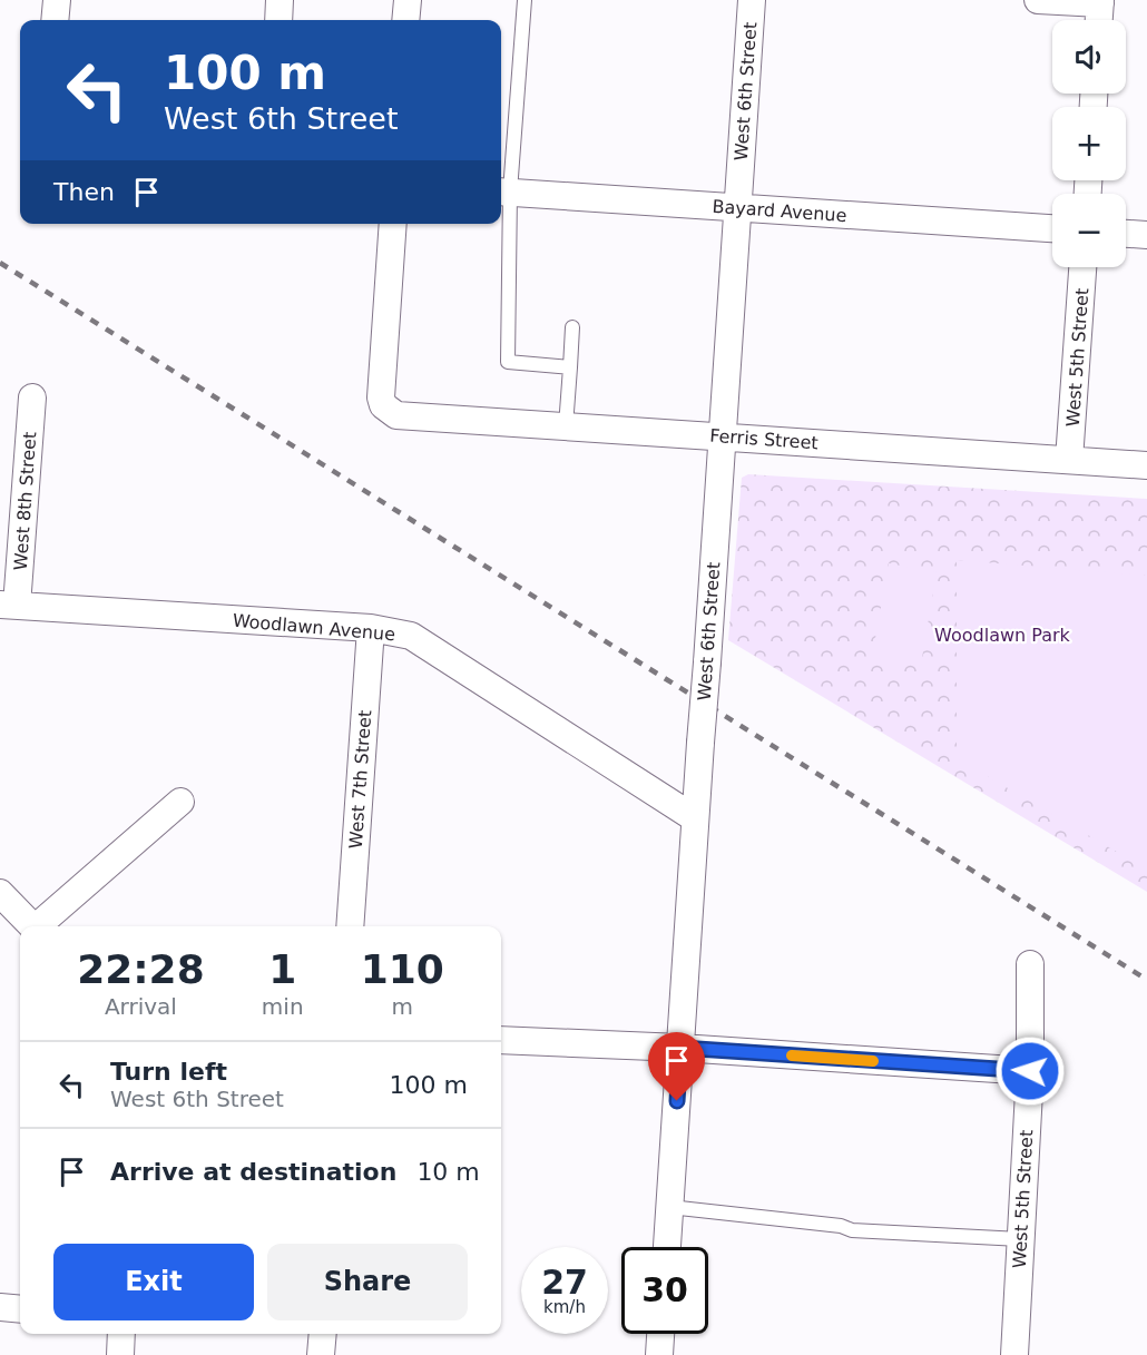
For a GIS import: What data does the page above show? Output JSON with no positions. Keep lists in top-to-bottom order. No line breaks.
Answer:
{"streets":{"street":["West 6th Street","Bayard Avenue","West 5th Street","Ferris Street","West 8th Street","Woodlawn Avenue","West 7th Street"]},"crossings":[["West 6th Street","Bayard Avenue"],["West 6th Street","Ferris Street"],["West 6th Street","Woodlawn Avenue"],["West 5th Street","Ferris Street"],["West 8th Street","Woodlawn Avenue"],["Woodlawn Avenue","West 7th Street"]],"parks":["Woodlawn Park"],"page":{"map_buttons":["+","−"],"turn":["100 m","West 6th Street"],"then":"Then","eta":["22:28","Arrival","1","min","110","m"],"list":[{"name":"Turn left","note":"West 6th Street","value":"100 m"},{"name":"Arrive at destination","value":"10 m"}],"buttons":["Exit","Share"],"speed":"27 km/h","limit":"30"}}
